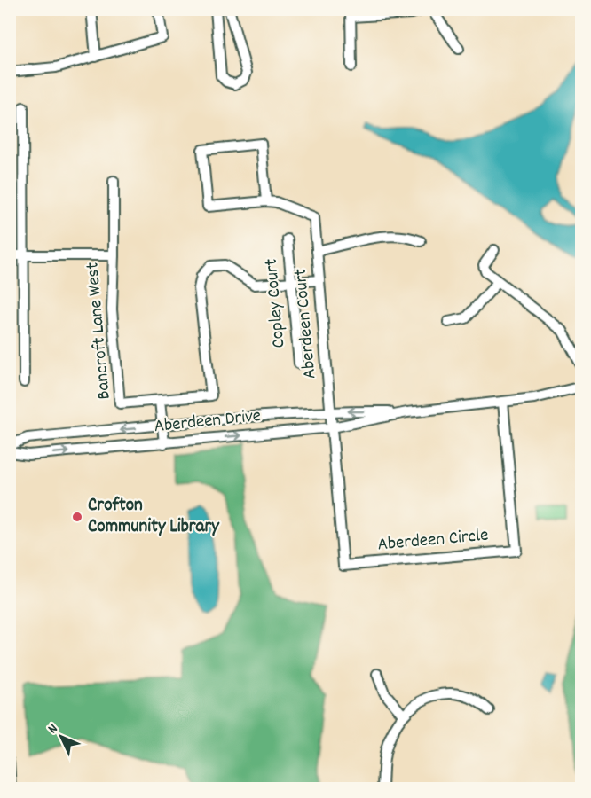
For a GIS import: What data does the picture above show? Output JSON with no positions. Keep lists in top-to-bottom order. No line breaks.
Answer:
{"streets":{"street":["Copley Court","Aberdeen Court","Bancroft Lane West","Aberdeen Drive","Aberdeen Circle"]},"crossings":[["Aberdeen Court","Aberdeen Drive"],["Aberdeen Court","Aberdeen Circle"],["Aberdeen Drive","Aberdeen Circle"]],"places":["Crofton Community Library"],"north":"top left"}
